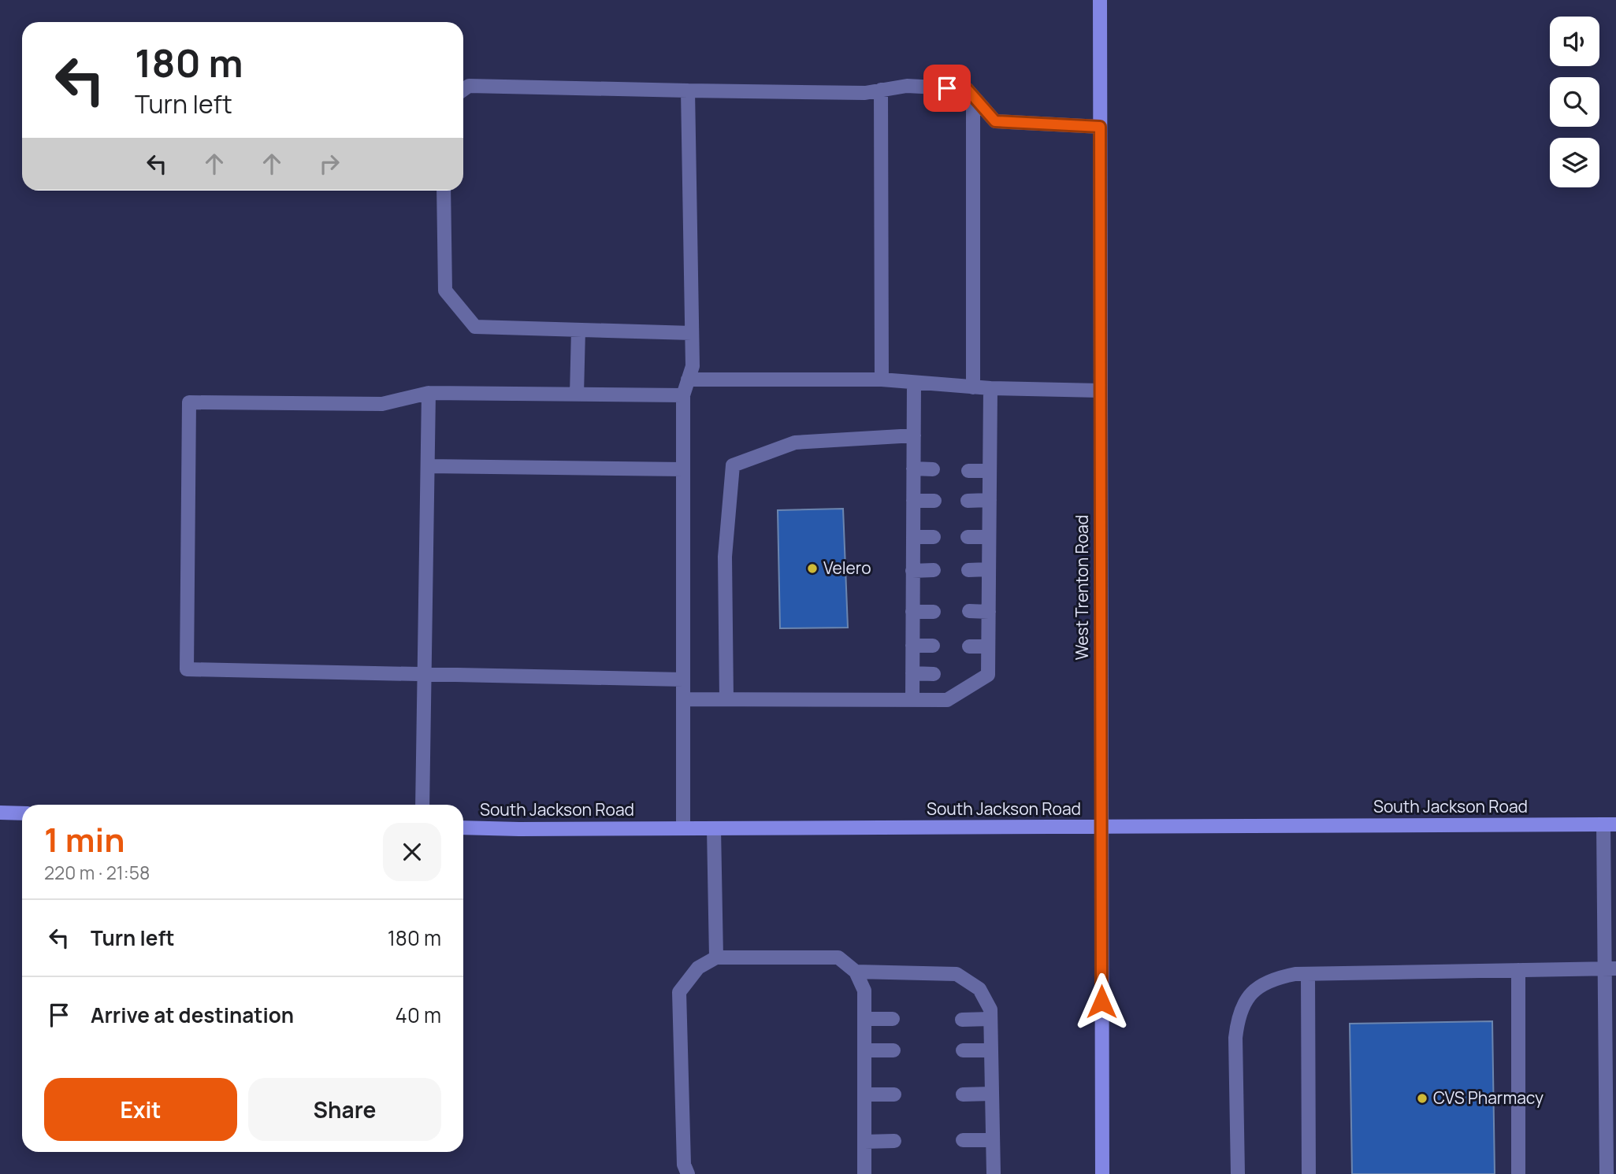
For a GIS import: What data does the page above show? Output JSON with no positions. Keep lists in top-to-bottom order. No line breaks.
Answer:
{"streets":{"main road":["West Trenton Road","South Jackson Road"]},"crossings":[["West Trenton Road","South Jackson Road"]],"places":["Velero","CVS Pharmacy"],"page":{"turn":["180 m","Turn left"],"heading":["1 min","220 m · 21:58"],"list":[{"name":"Turn left","value":"180 m"},{"name":"Arrive at destination","value":"40 m"}],"buttons":["Exit","Share"]}}
